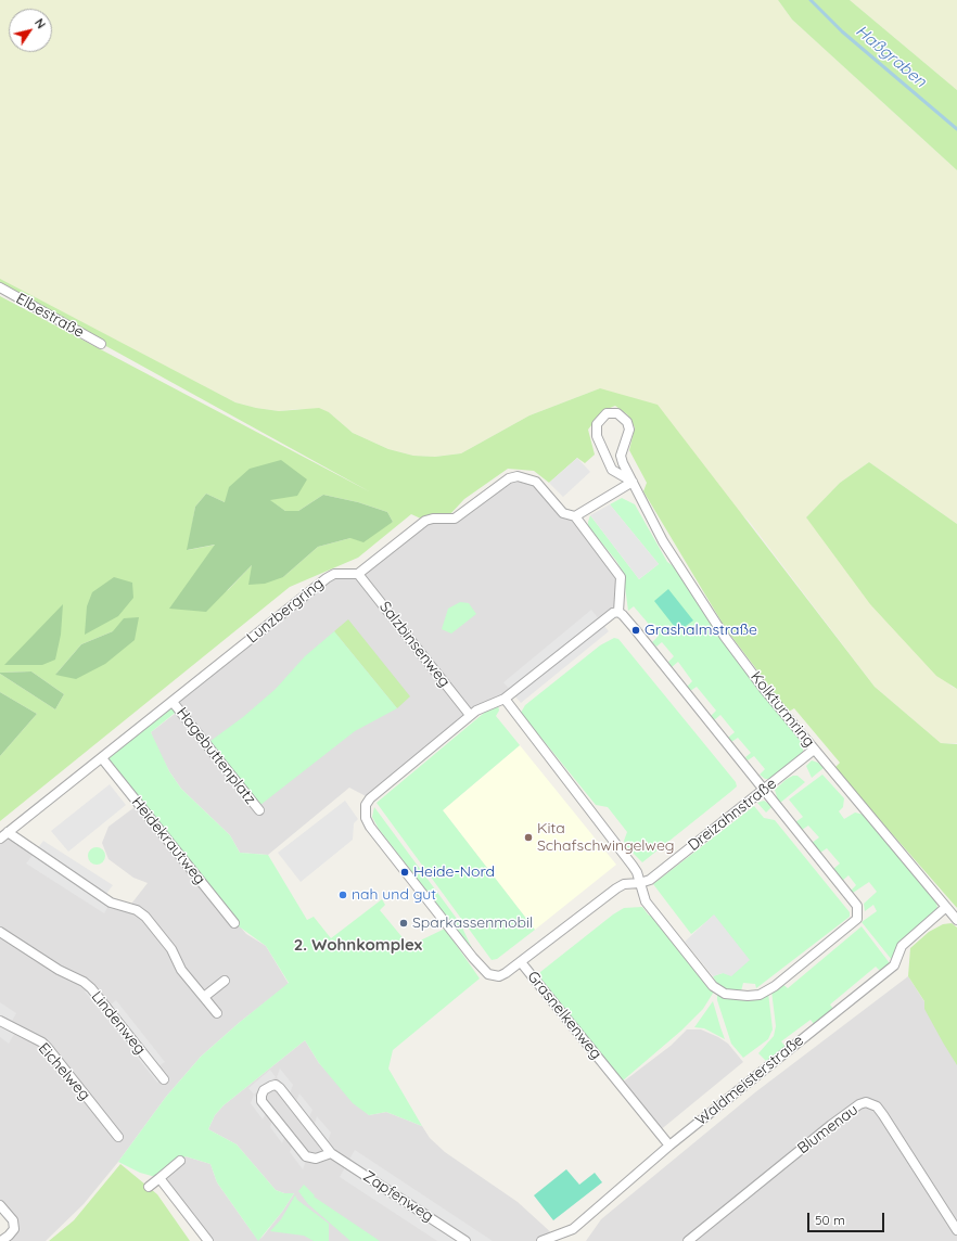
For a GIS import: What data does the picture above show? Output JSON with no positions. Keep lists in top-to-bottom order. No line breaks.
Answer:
{"streets":{"street":["Elbestraße","Lunzbergring","Salzbinsenweg","Kolkturmring","Hagebuttenplatz","Dreizahnstraße","Heidekrautweg","Grasnelkenweg","Lindenweg","Eichelweg","Waldmeisterstraße","Blumenau","Zapfenweg"]},"crossings":[["Lunzbergring","Salzbinsenweg"],["Lunzbergring","Hagebuttenplatz"],["Lunzbergring","Heidekrautweg"],["Salzbinsenweg","Grasnelkenweg"],["Kolkturmring","Dreizahnstraße"],["Kolkturmring","Waldmeisterstraße"],["Dreizahnstraße","Grasnelkenweg"],["Grasnelkenweg","Waldmeisterstraße"]],"districts":["2. Wohnkomplex"],"water":["Haßgraben"],"places":["Grashalmstraße","Kita Schafschwingelweg","Heide-Nord","nah und gut","Sparkassenmobil"],"scale_bar":"50 m","north":"top right"}
